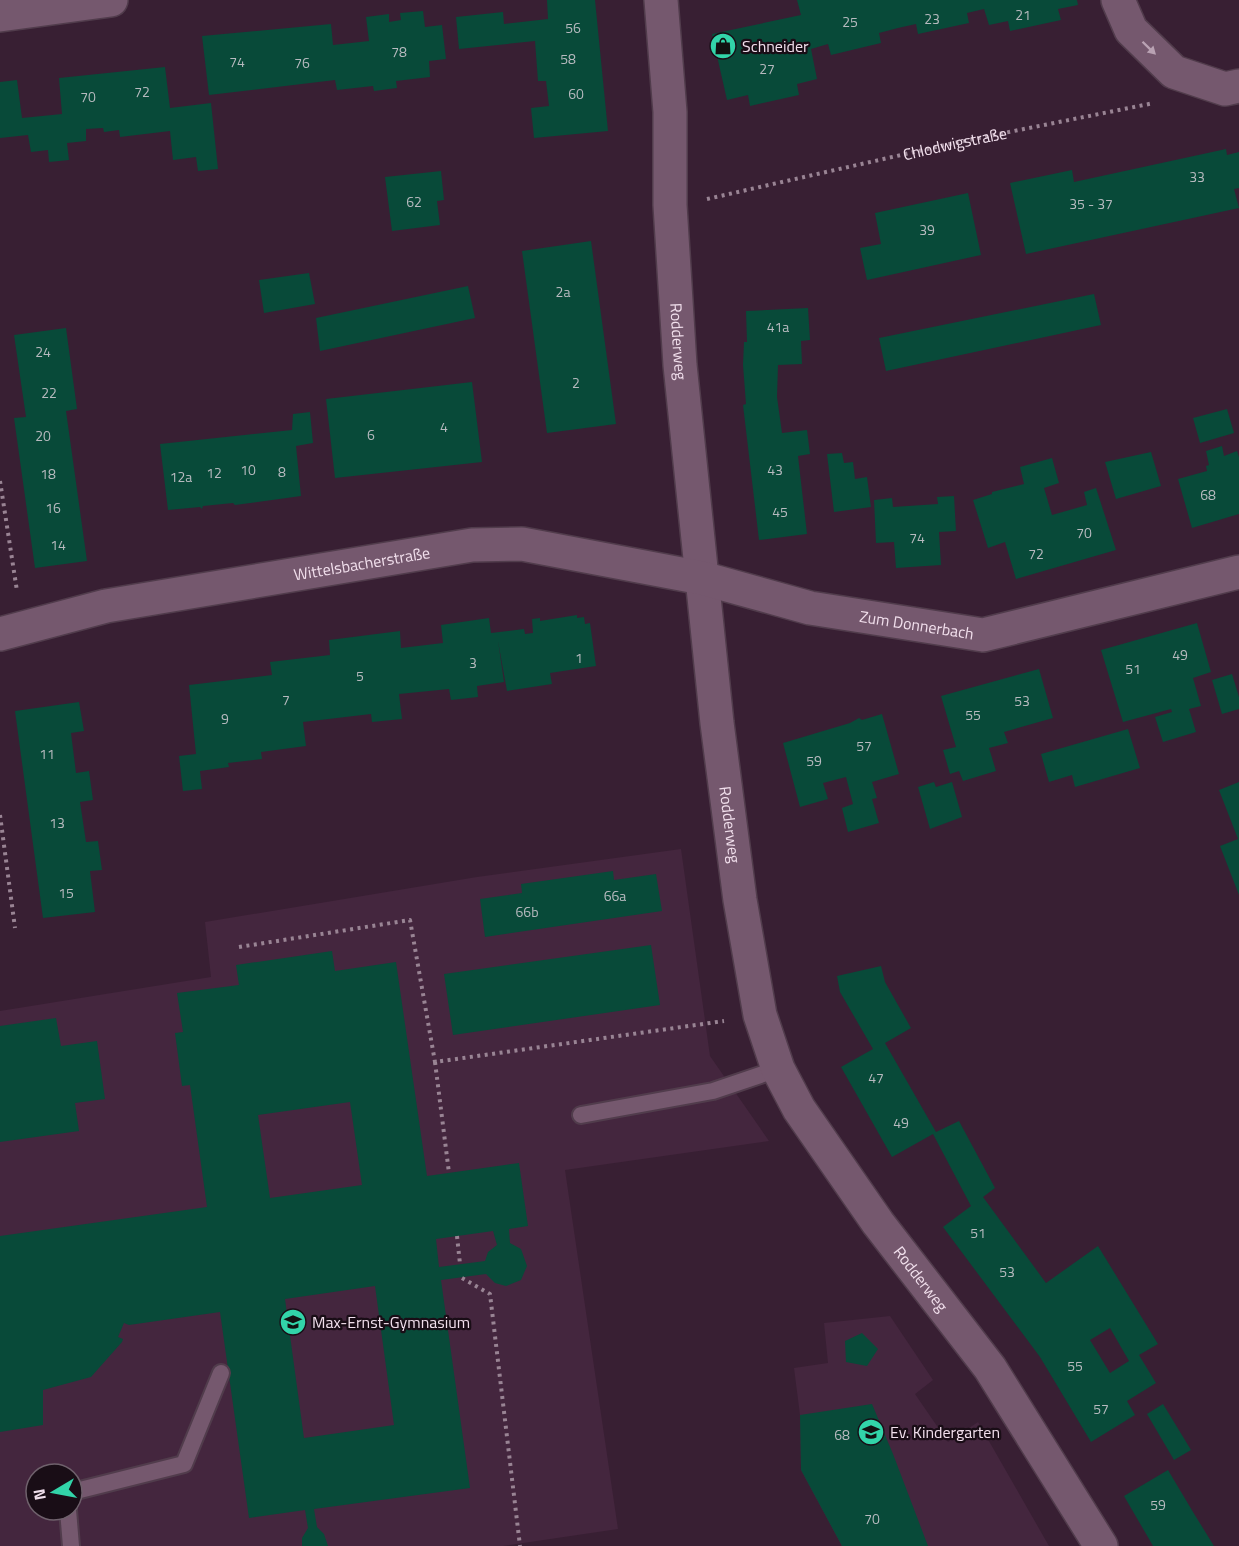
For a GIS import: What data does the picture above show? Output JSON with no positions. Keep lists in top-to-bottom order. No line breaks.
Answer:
{"streets":{"street":["Rodderweg","Wittelsbacherstraße","Zum Donnerbach"],"path":["Chlodwigstraße"]},"crossings":[["Chlodwigstraße","Rodderweg"],["Rodderweg","Wittelsbacherstraße"],["Rodderweg","Zum Donnerbach"],["Wittelsbacherstraße","Zum Donnerbach"]],"places":{"shop":["Schneider"],"school or university":["Max-Ernst-Gymnasium","Ev. Kindergarten"]},"house_numbers":["21","23","25","56","78","58","74","76","27","72","60","70","33","62","35 - 37","39","2a","41a","24","2","22","4","6","20","10","43","8","12","18","12a","68","16","45","70","74","14","72","49","1","3","51","5","7","53","55","9","57","11","59","13","15","66a","66b","47","49","51","53","55","57","68","59","70"],"north":"left"}
